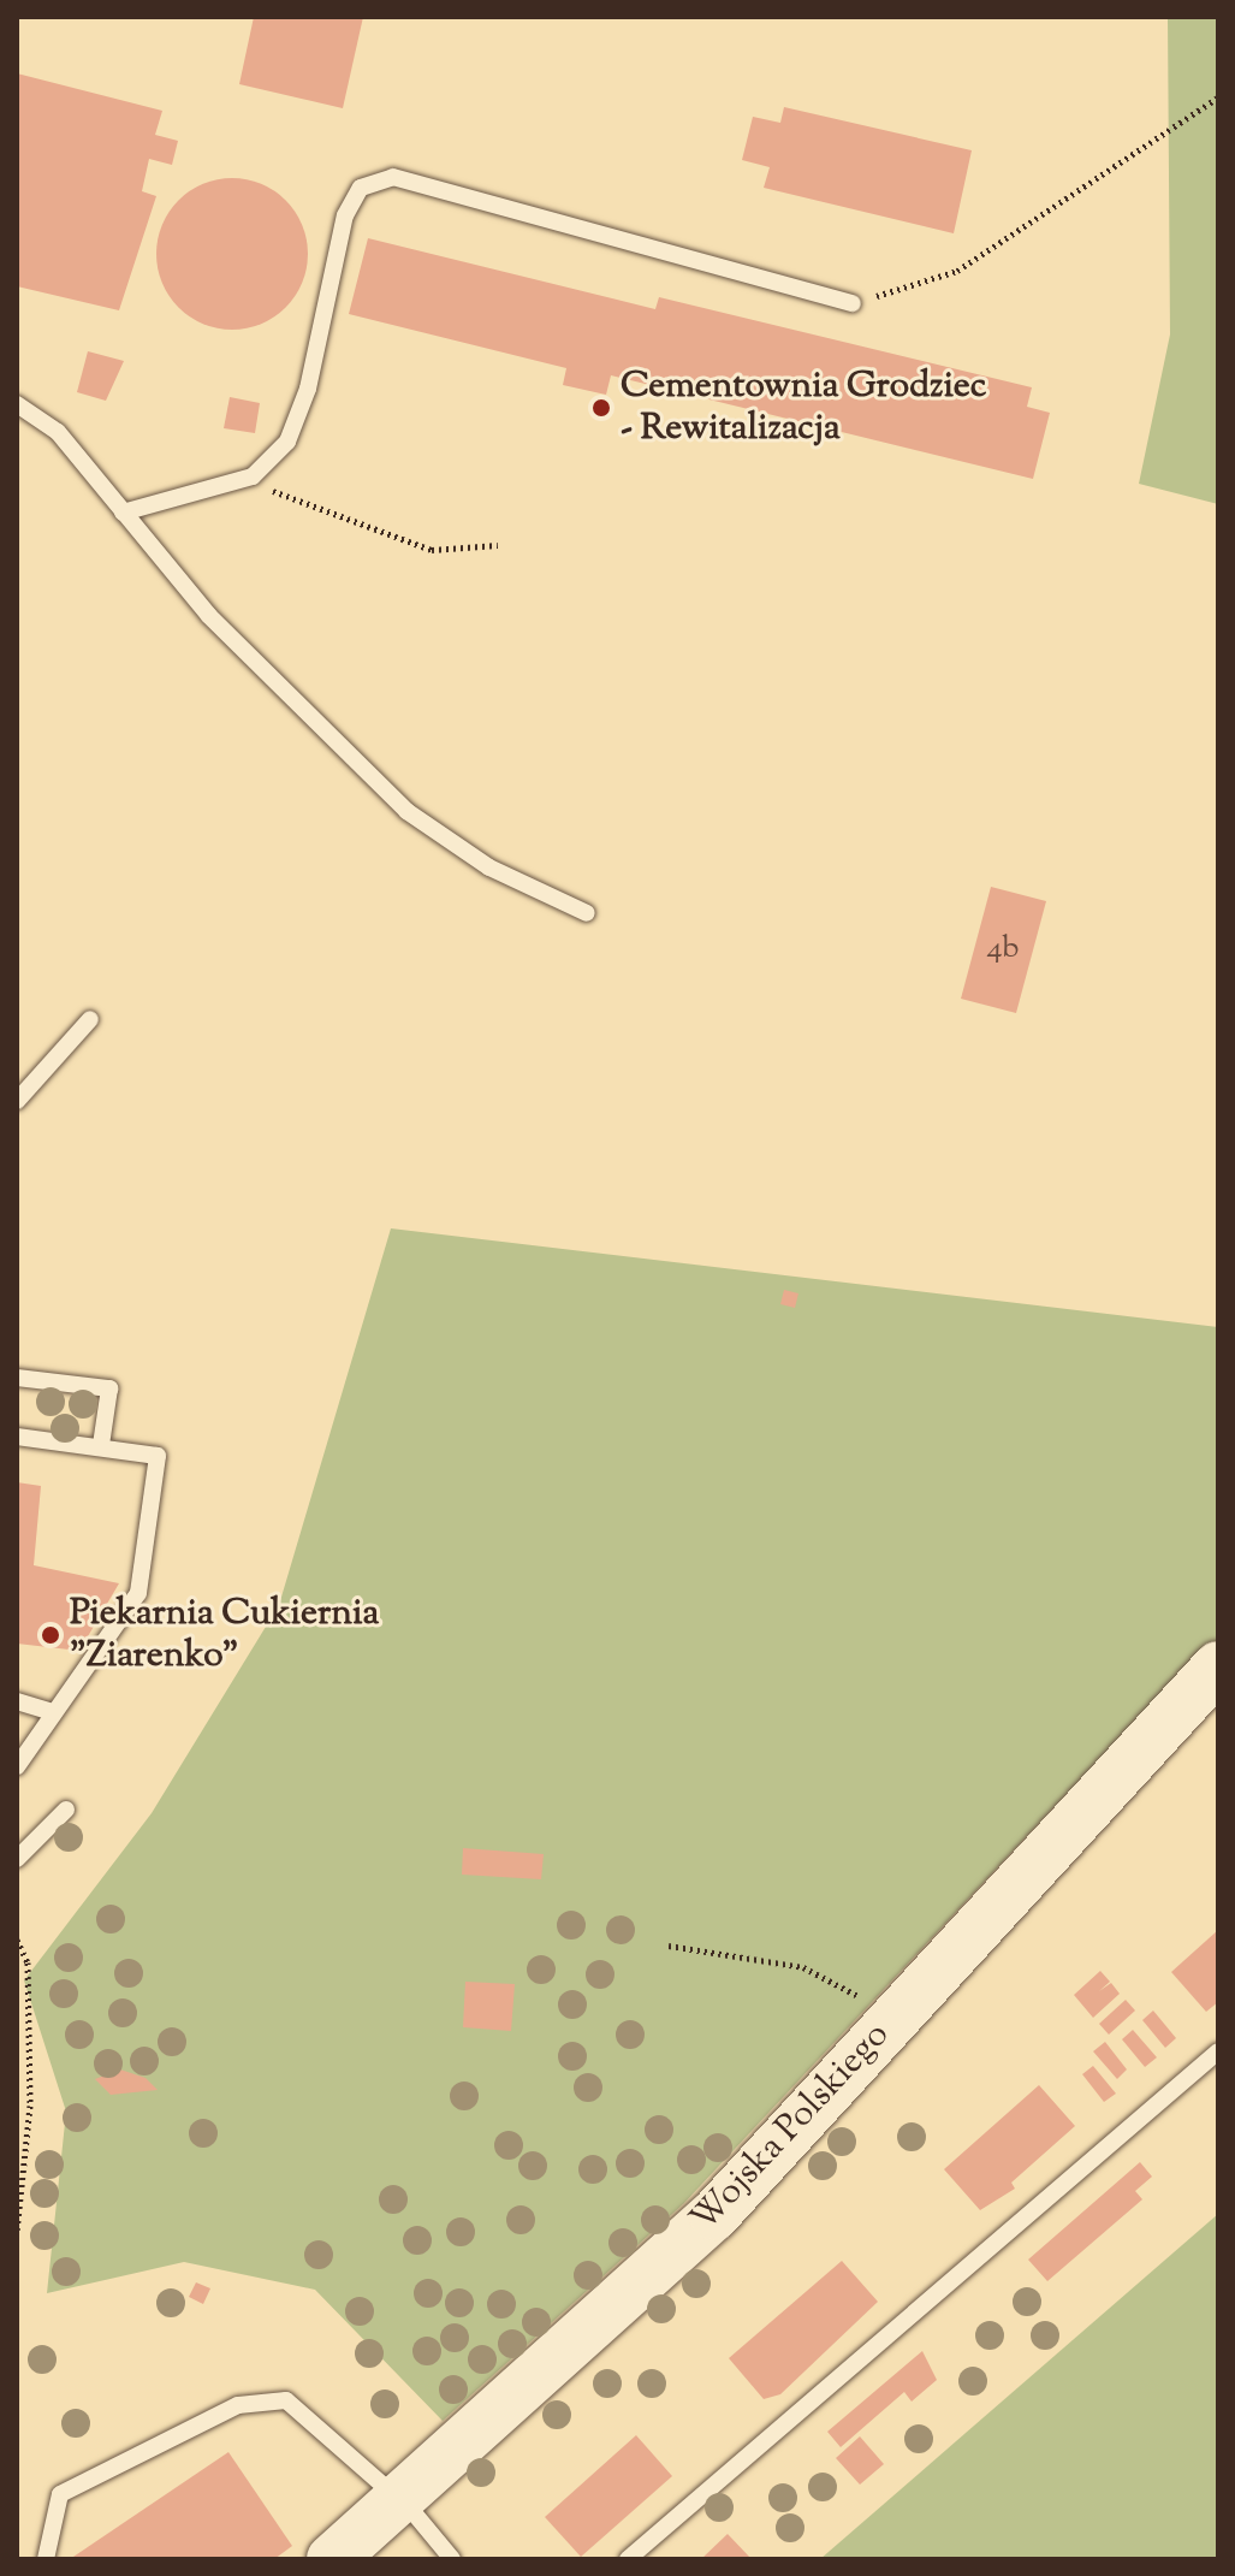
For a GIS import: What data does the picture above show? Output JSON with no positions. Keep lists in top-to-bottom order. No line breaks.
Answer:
{"streets":{"street":["Wojska Polskiego"]},"places":["Cementownia Grodziec - Rewitalizacja","Piekarnia Cukiernia \"Ziarenko\""],"house_numbers":["4b"]}
